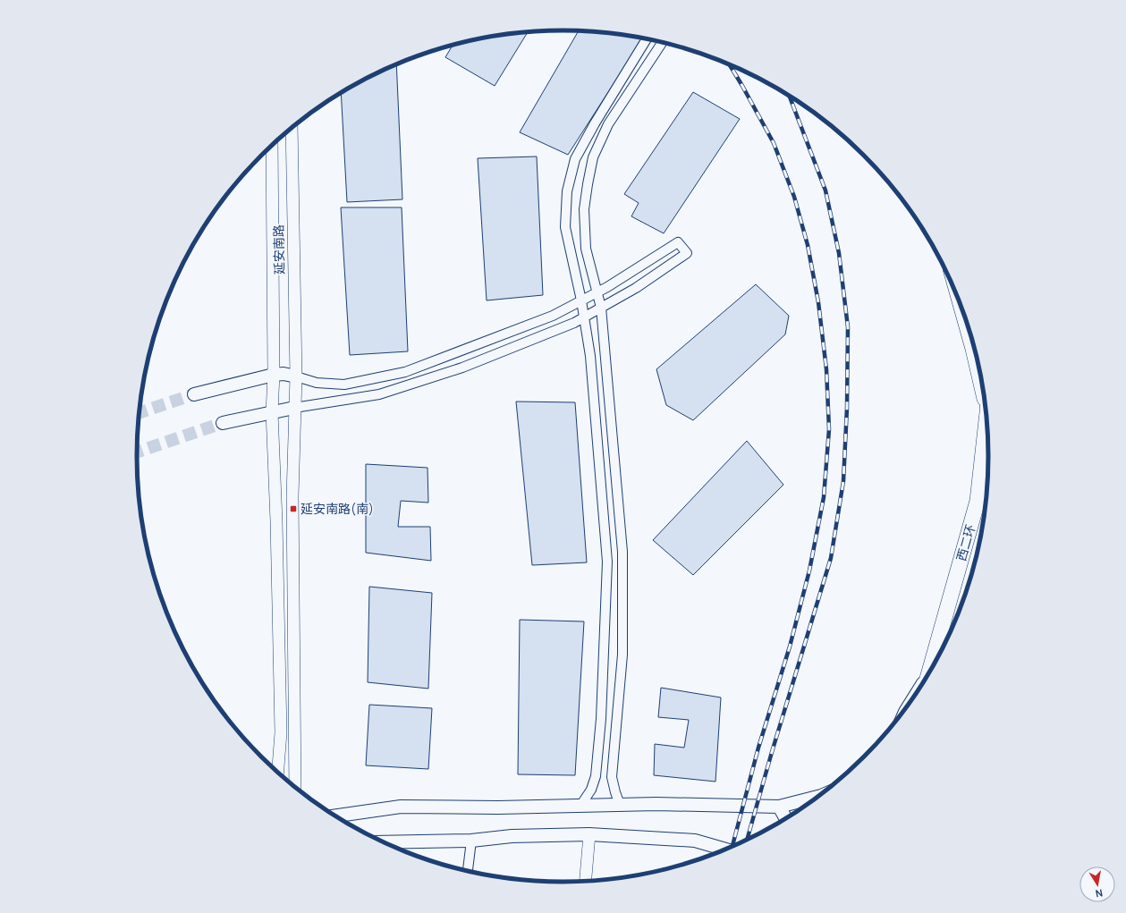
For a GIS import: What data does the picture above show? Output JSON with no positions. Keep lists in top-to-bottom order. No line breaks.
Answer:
{"streets":{"highway":["西二环"],"street":["延安南路"]},"places":{"transit":["延安南路(南)"]},"north":"bottom"}
